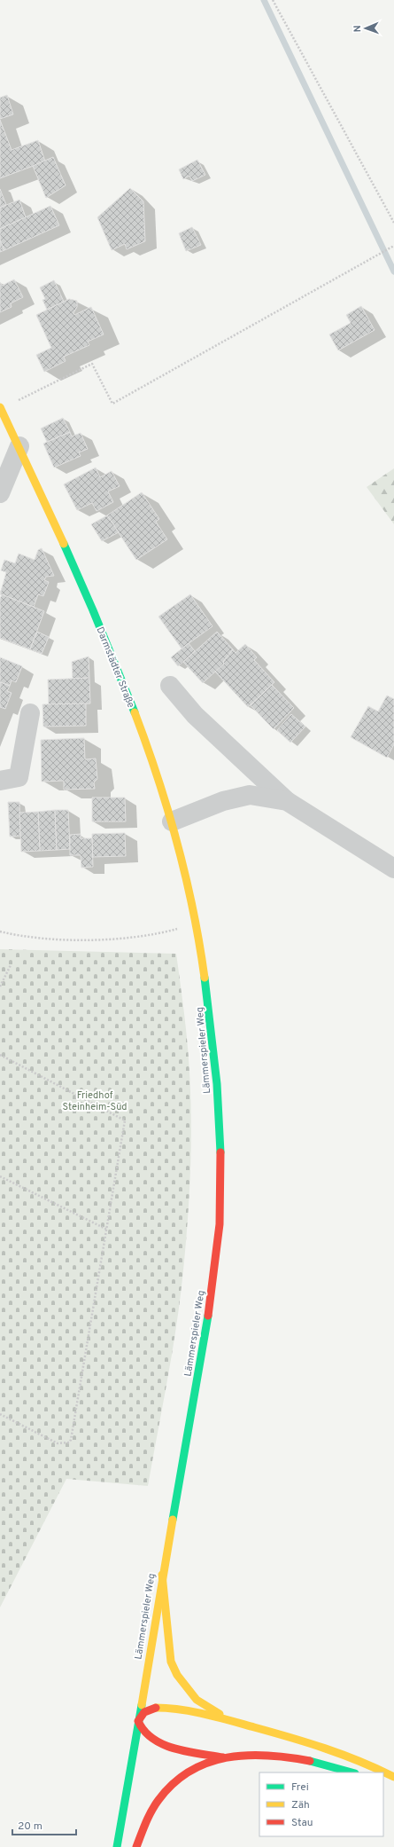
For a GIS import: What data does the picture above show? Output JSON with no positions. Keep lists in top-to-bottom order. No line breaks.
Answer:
{"streets":{"main road":["Darmstädter Straße","Lämmerspieler Weg"]},"crossings":[["Darmstädter Straße","Lämmerspieler Weg"]],"parks":["Friedhof Steinheim-Süd"],"legend":["Frei","Zäh","Stau"],"scale_bar":"20 m","north":"left"}
